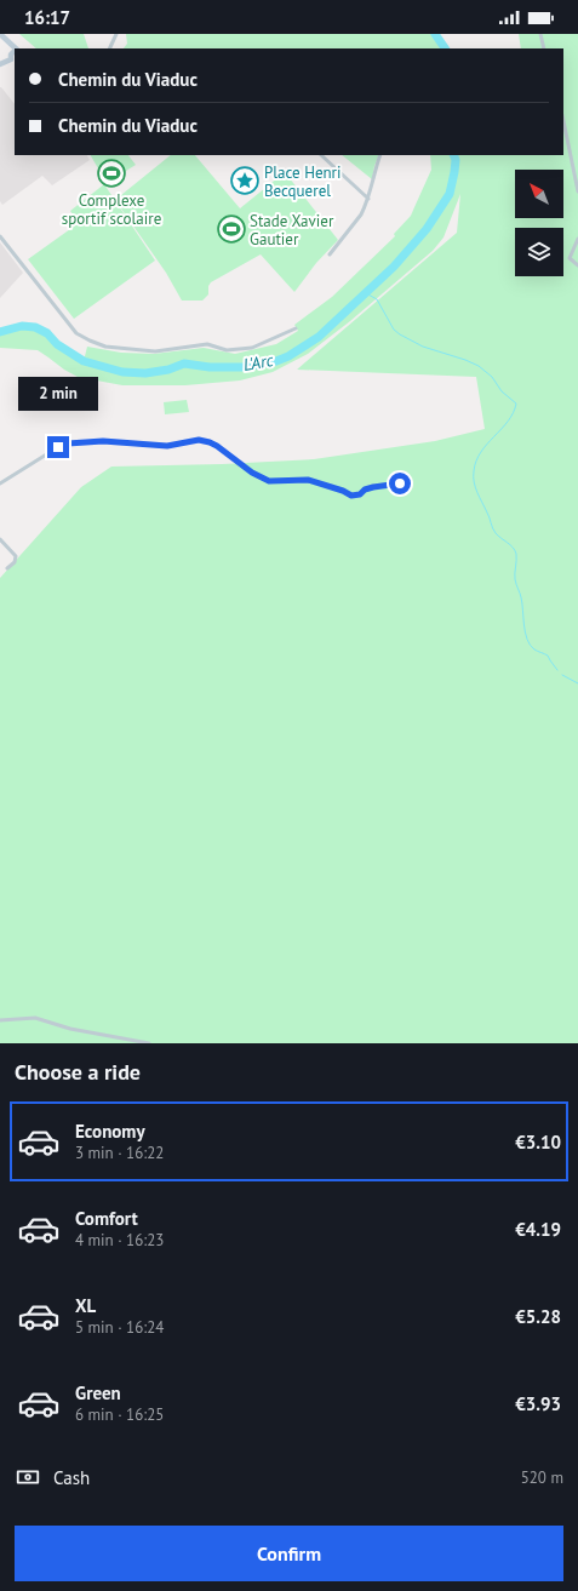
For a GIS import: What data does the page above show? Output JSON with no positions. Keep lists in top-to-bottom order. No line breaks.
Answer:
{"water":["L'Arc"],"places":{"sports":["Complexe sportif scolaire","Stade Xavier Gautier"],"place":["Place Henri Becquerel"]},"north":"top left","page":{"status":"16:17","banner":["Chemin du Viaduc","Chemin du Viaduc"],"bubble":"2 min","heading":"Choose a ride","list":[{"name":"Economy","note":"3 min · 16:22","value":"€3.10"},{"name":"Comfort","note":"4 min · 16:23","value":"€4.19"},{"name":"XL","note":"5 min · 16:24","value":"€5.28"},{"name":"Green","note":"6 min · 16:25","value":"€3.93"}],"pay":["Cash","520 m"],"buttons":"Confirm"}}
